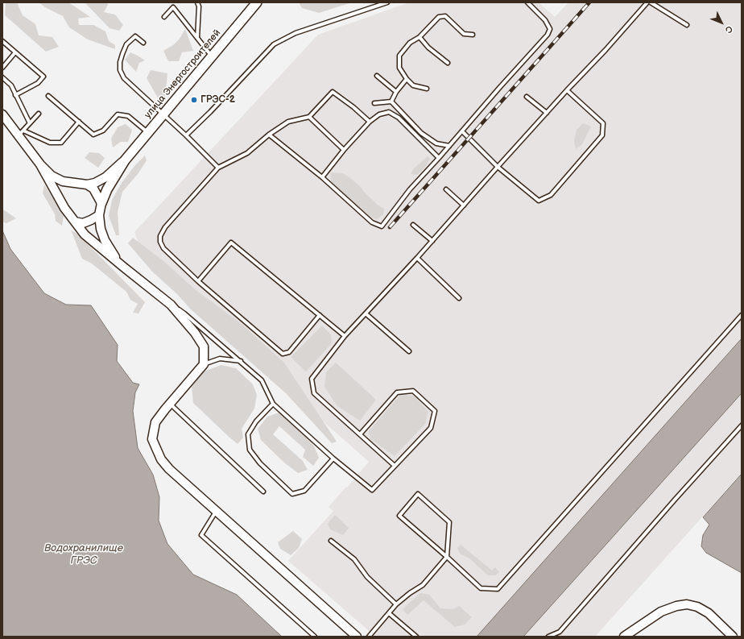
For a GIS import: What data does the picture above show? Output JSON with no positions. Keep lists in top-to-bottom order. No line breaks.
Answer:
{"streets":{"main road":["улица Энергостроителей"]},"water":["Водохранилище ГРЭС"],"places":["ГРЭС-2"],"north":"bottom right"}
